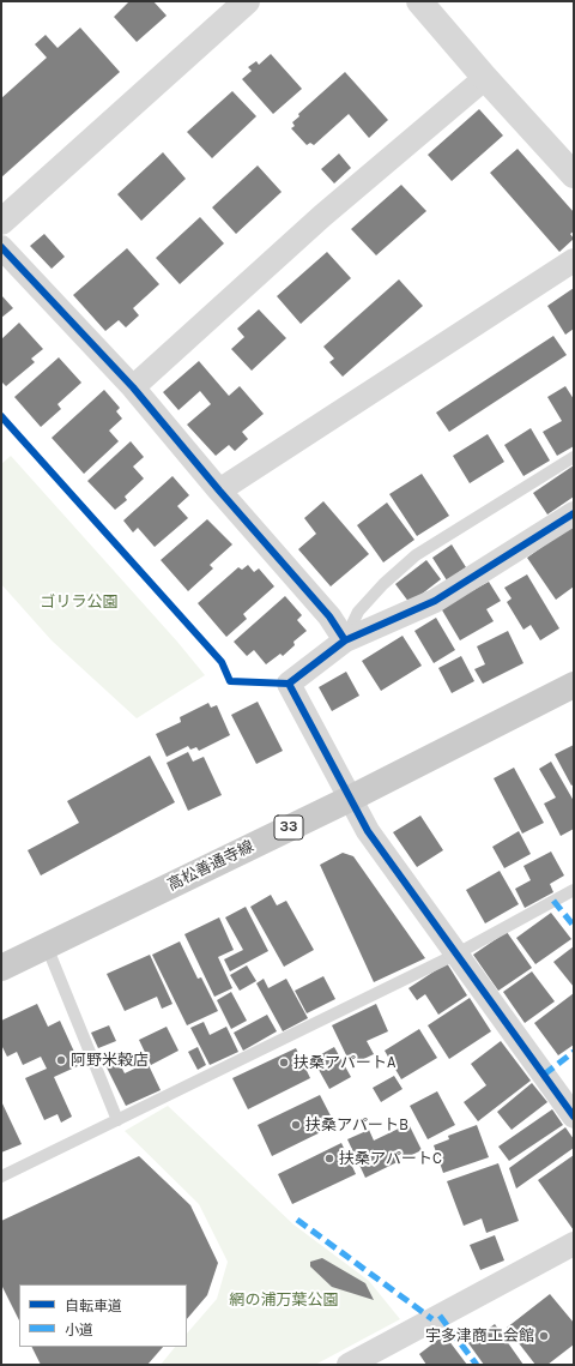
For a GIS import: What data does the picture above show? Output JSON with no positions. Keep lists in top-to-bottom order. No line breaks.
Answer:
{"streets":{"main road":["33","高松善通寺線"]},"parks":["ゴリラ公園","網の浦万葉公園"],"places":["阿野米穀店","扶桑アパートA","扶桑アパートB","扶桑アパートC","宇多津商工会館"],"legend":["自転車道","小道"]}
